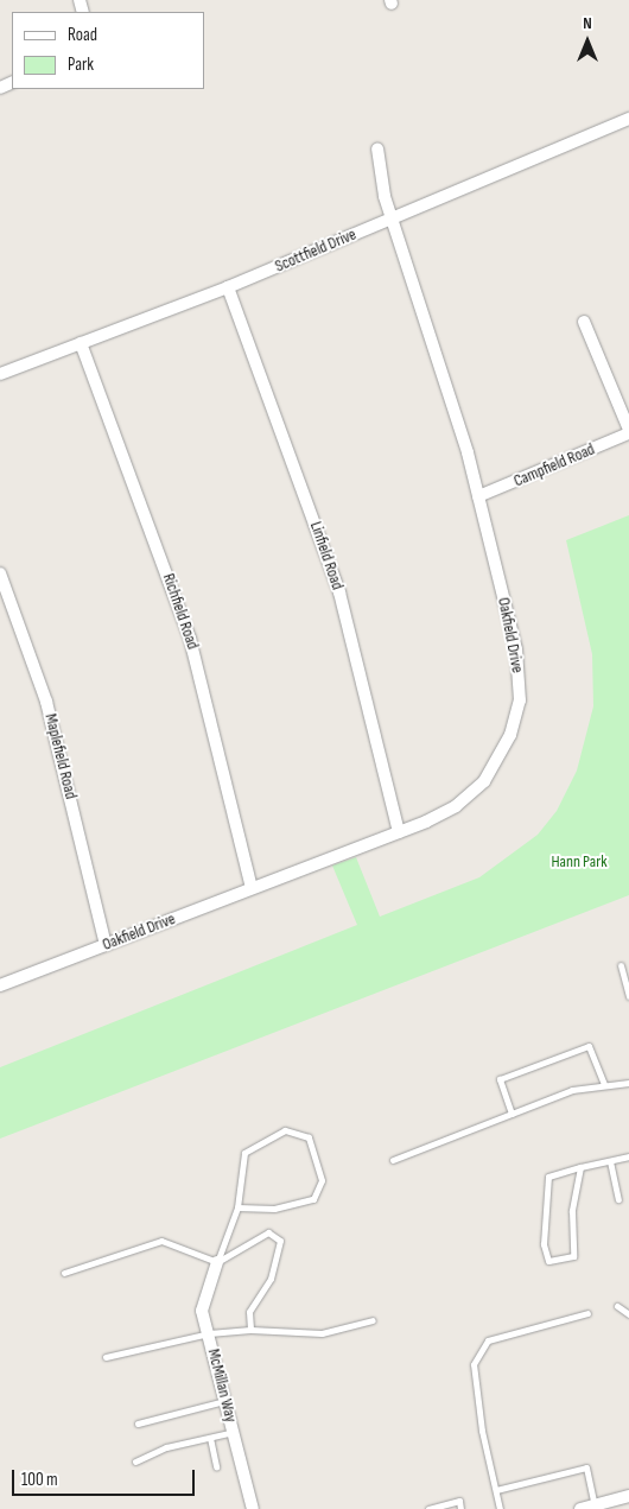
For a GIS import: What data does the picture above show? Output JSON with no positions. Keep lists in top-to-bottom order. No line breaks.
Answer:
{"streets":{"street":["Scottfield Drive","Campfield Road","Linfield Road","Richfield Road","Oakfield Drive","Maplefield Road","McMillan Way"]},"crossings":[["Scottfield Drive","Linfield Road"],["Scottfield Drive","Richfield Road"],["Scottfield Drive","Oakfield Drive"],["Campfield Road","Oakfield Drive"],["Linfield Road","Oakfield Drive"],["Richfield Road","Oakfield Drive"],["Oakfield Drive","Maplefield Road"]],"parks":["Hann Park"],"legend":["Road","Park"],"scale_bar":"100 m","north":"top"}
